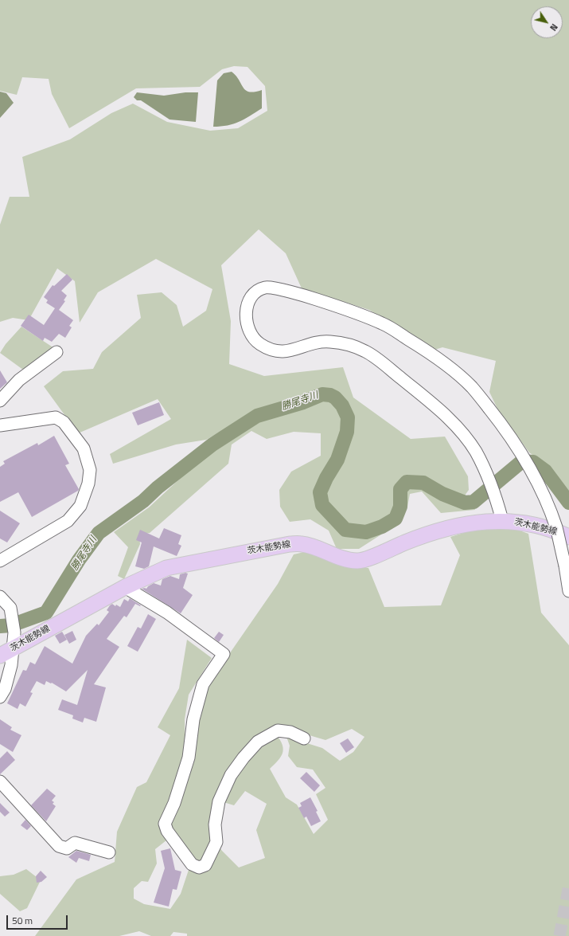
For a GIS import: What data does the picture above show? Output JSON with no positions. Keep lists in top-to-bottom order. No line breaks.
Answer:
{"streets":{"main road":["茨木能勢線"]},"water":["勝尾寺川"],"scale_bar":"50 m","north":"bottom right"}
